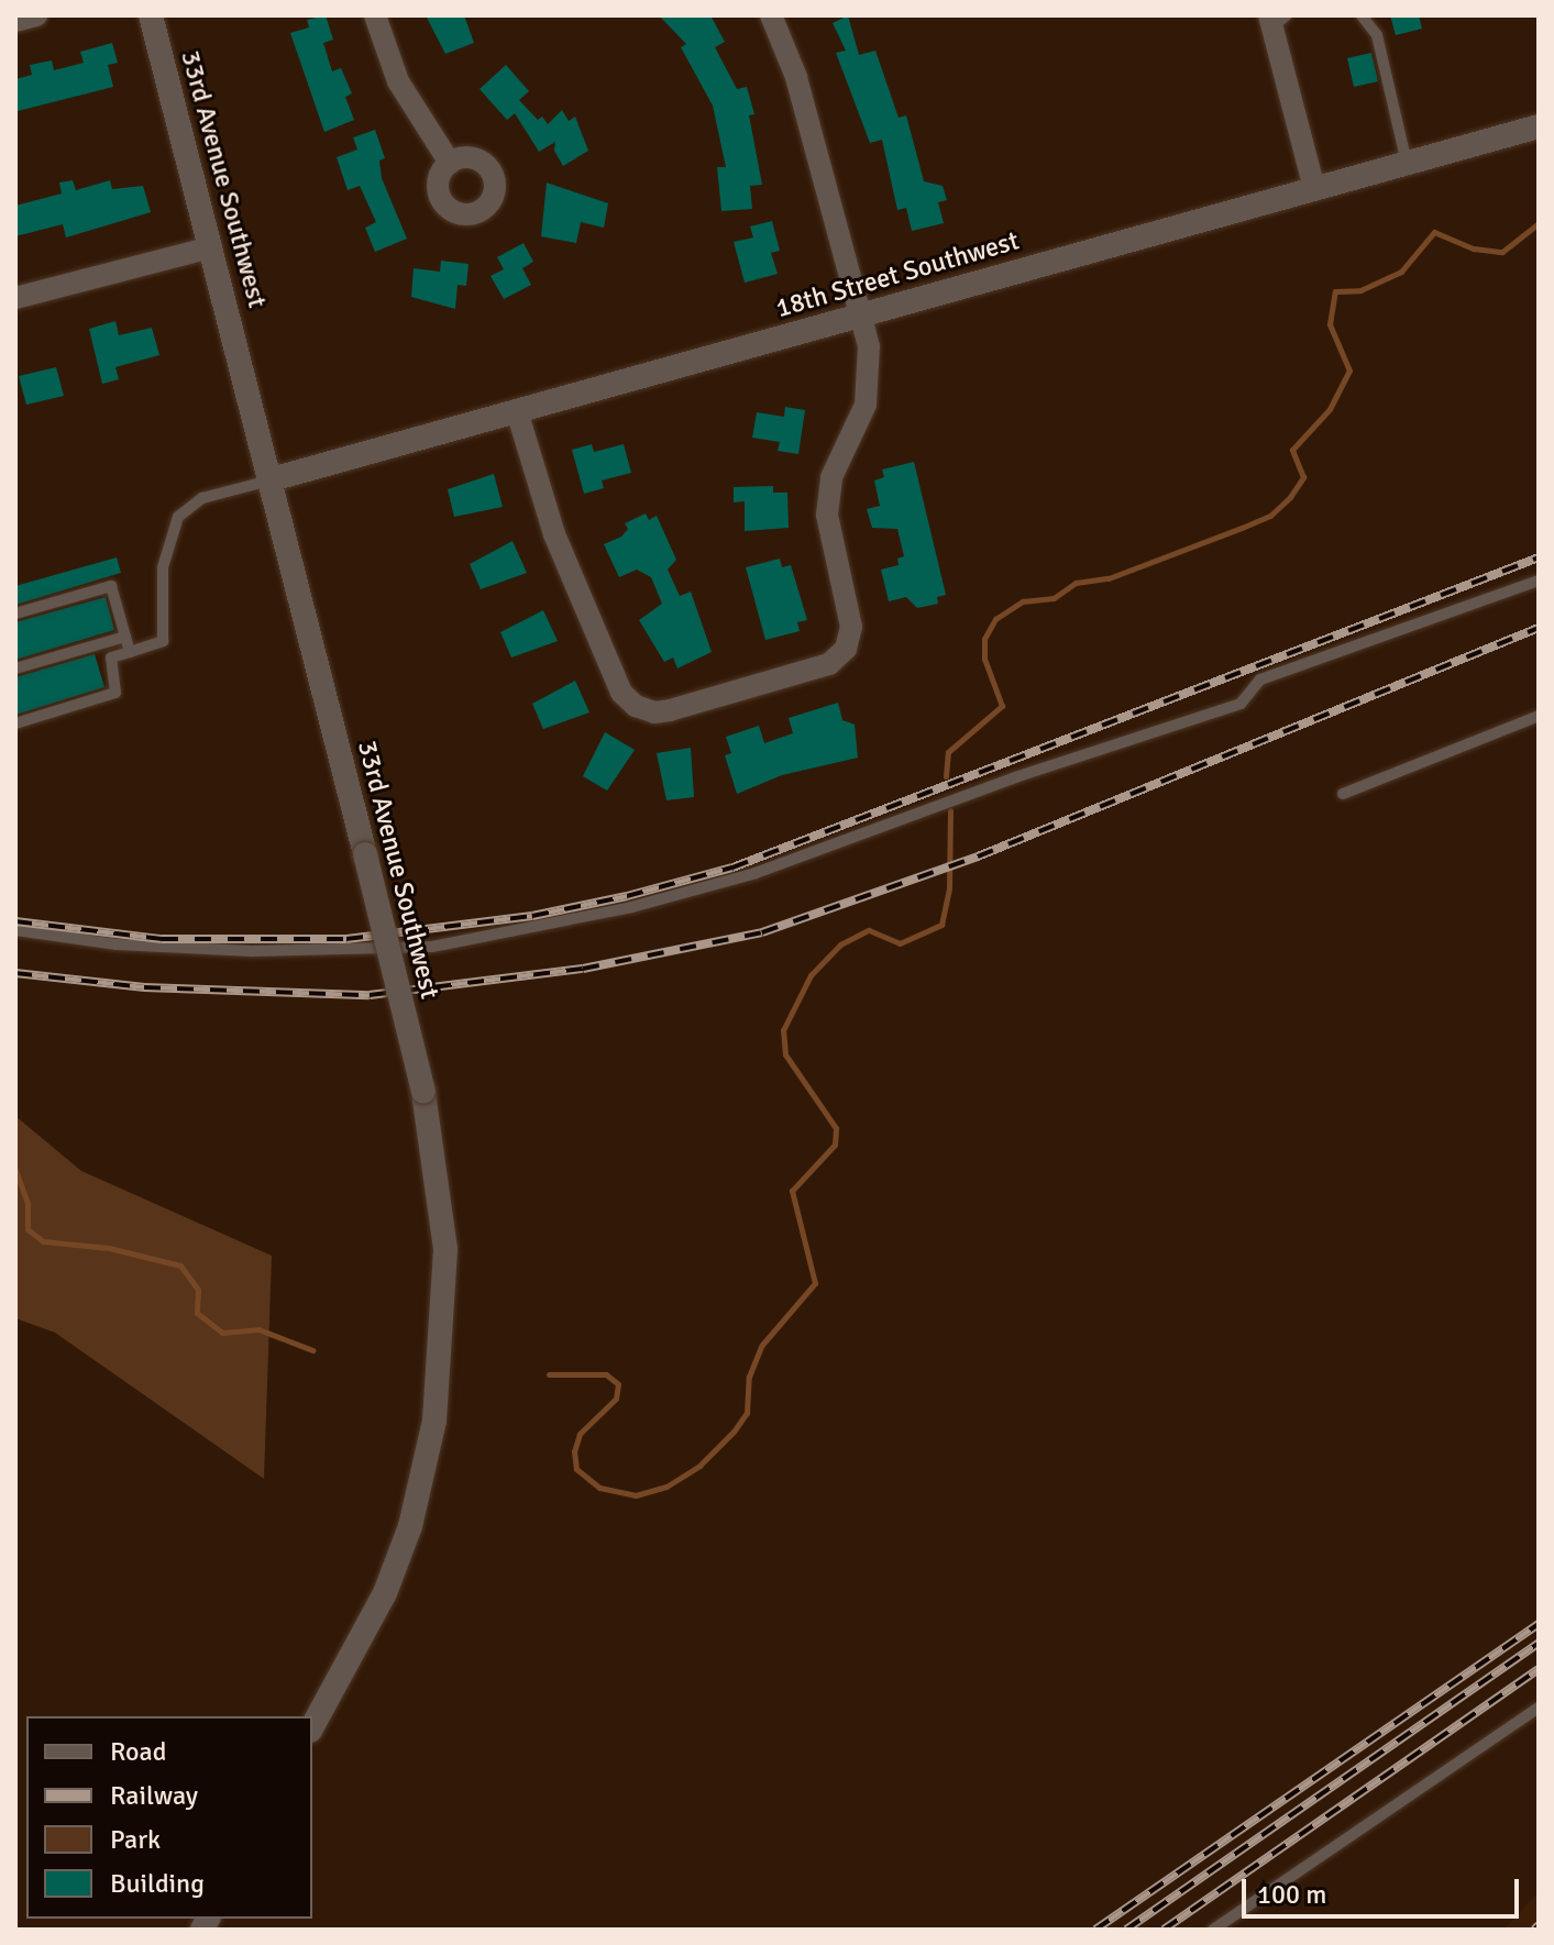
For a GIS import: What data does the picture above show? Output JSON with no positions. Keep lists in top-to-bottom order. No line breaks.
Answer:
{"streets":{"street":["33rd Avenue Southwest","18th Street Southwest"]},"crossings":[["33rd Avenue Southwest","18th Street Southwest"]],"legend":["Road","Railway","Park","Building"],"scale_bar":"100 m"}
